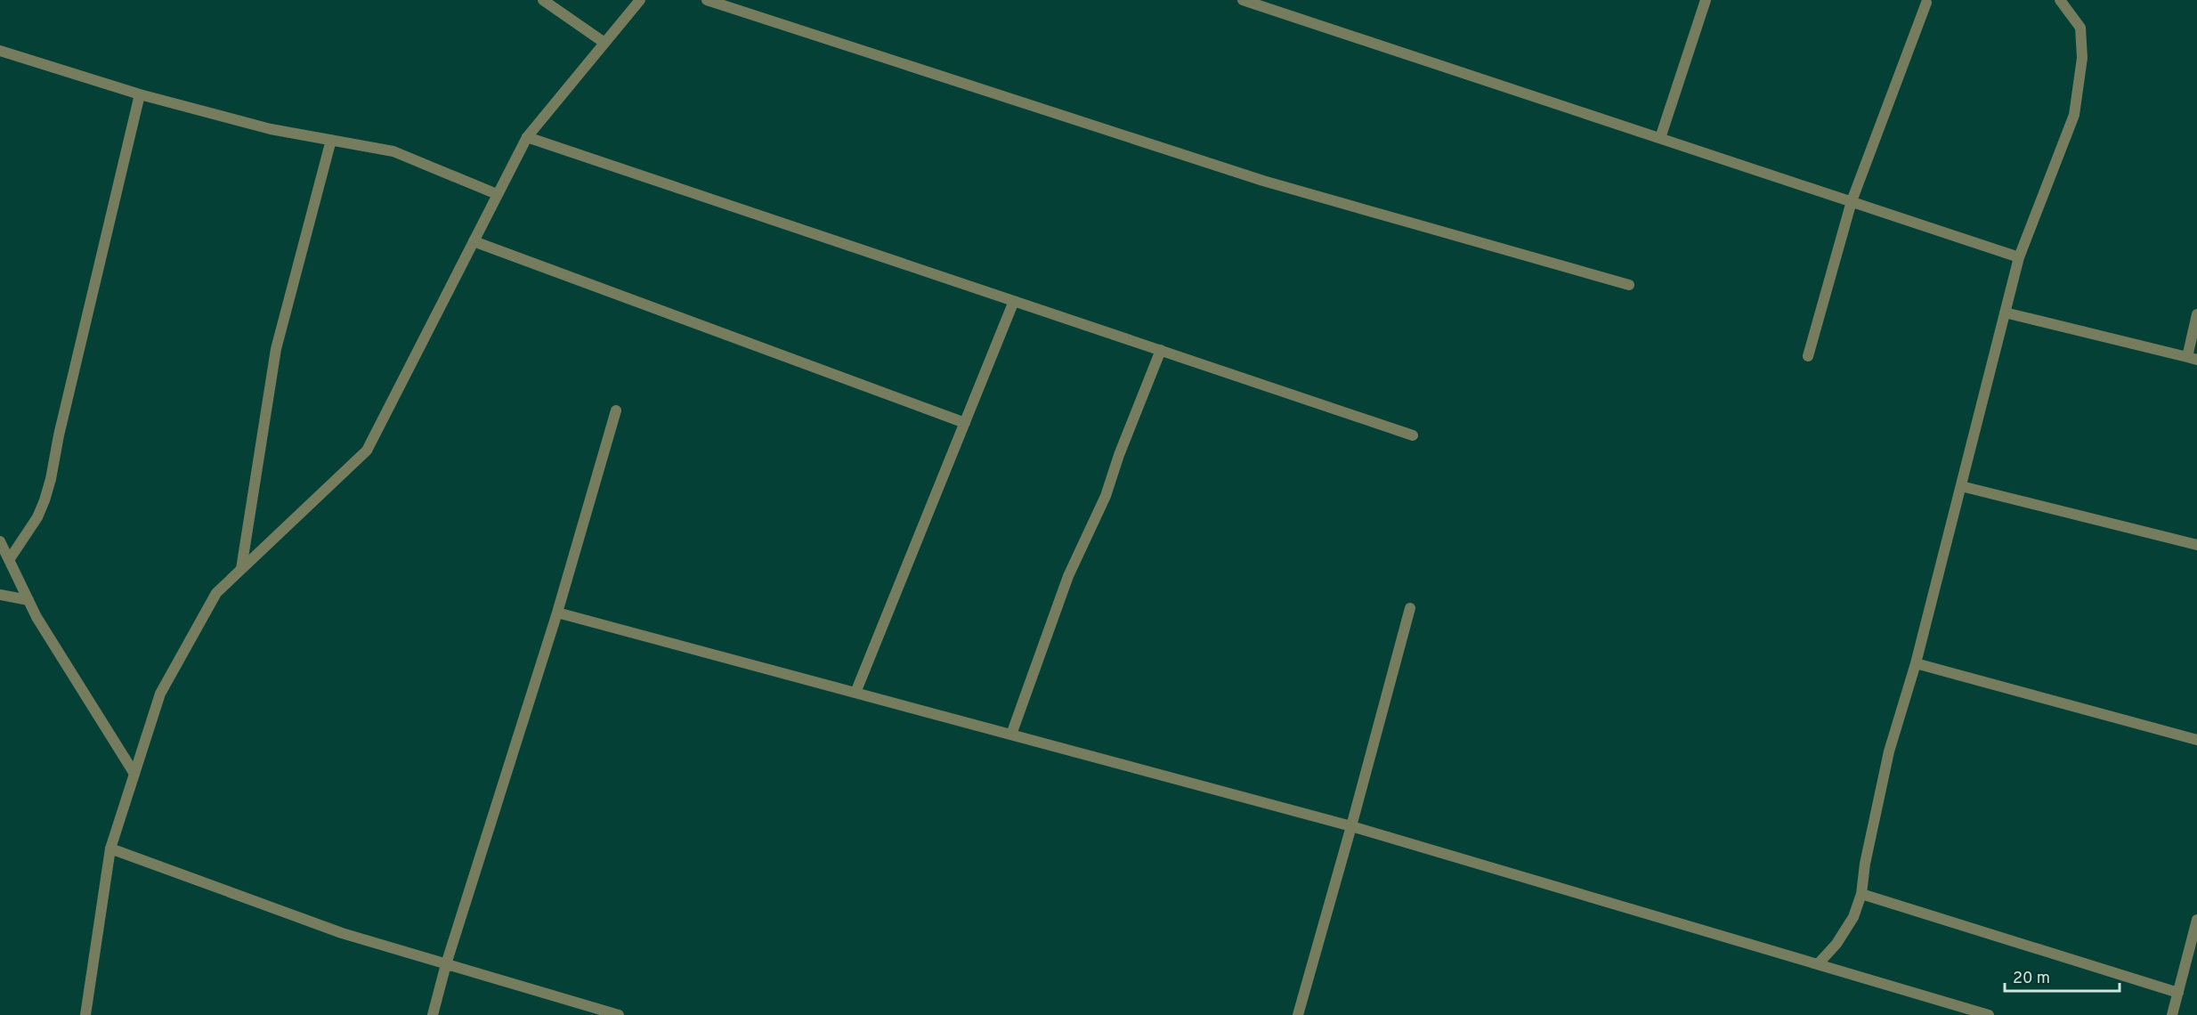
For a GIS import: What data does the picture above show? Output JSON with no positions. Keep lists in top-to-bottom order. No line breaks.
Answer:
{"scale_bar":"20 m"}
